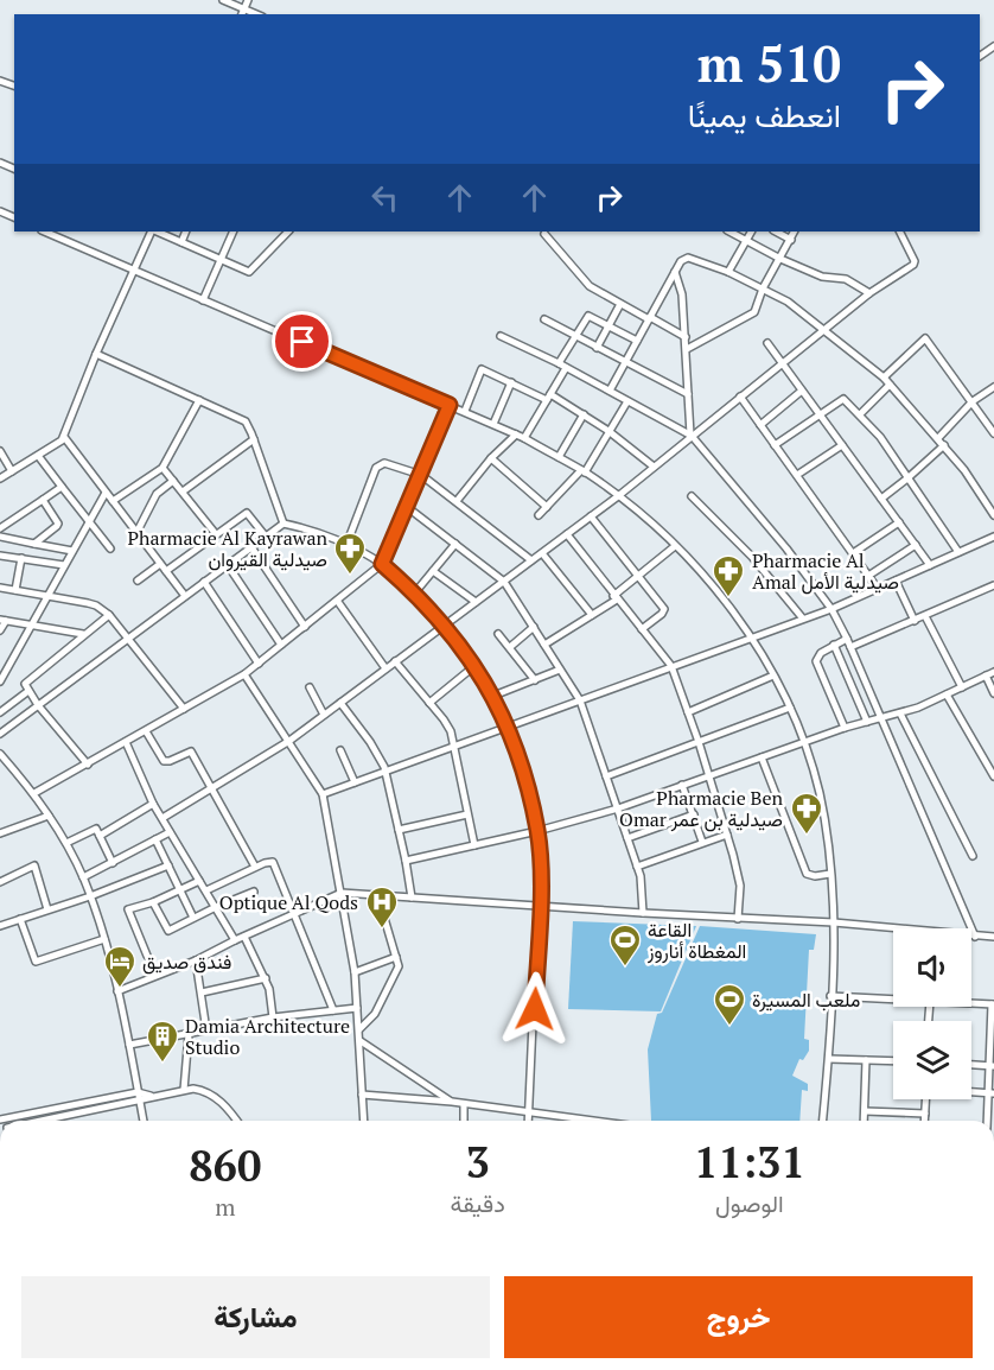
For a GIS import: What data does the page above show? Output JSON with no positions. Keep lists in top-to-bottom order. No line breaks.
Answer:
{"places":{"pharmacy":["Pharmacie Al Kayrawan صيدلية القيروان","Pharmacie Al Amal صيدلية الأمل","Pharmacie Ben Omar صيدلية بن عمر"],"hospital":["Optique Al Qods"],"sports":["القاعة المغطاة أناروز","ملعب المسيرة"],"hotel":["فندق صديق"],"building":["Damia Architecture Studio"]},"page":{"turn":["510 m","انعطف يمينًا"],"eta":["11:31","الوصول","3","دقيقة","860","m"],"buttons":["خروج","مشاركة"]}}
